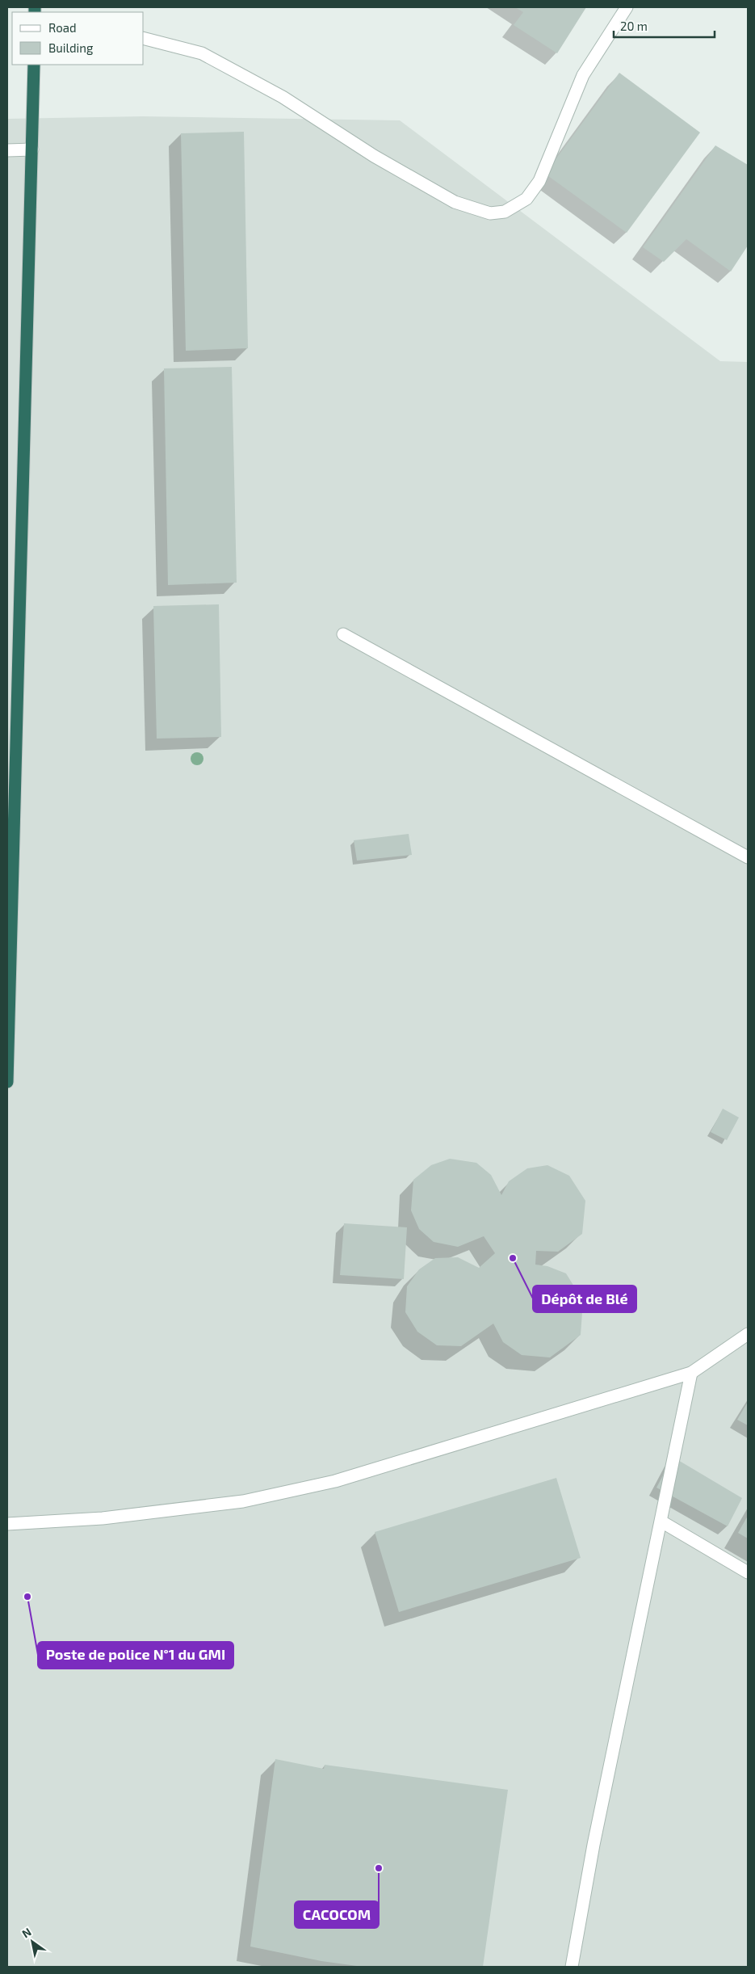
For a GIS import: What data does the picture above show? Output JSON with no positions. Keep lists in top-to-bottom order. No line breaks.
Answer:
{"places":["Dépôt de Blé","Poste de police N°1 du GMI","CACOCOM"],"legend":["Road","Building"],"scale_bar":"20 m","north":"top left"}
